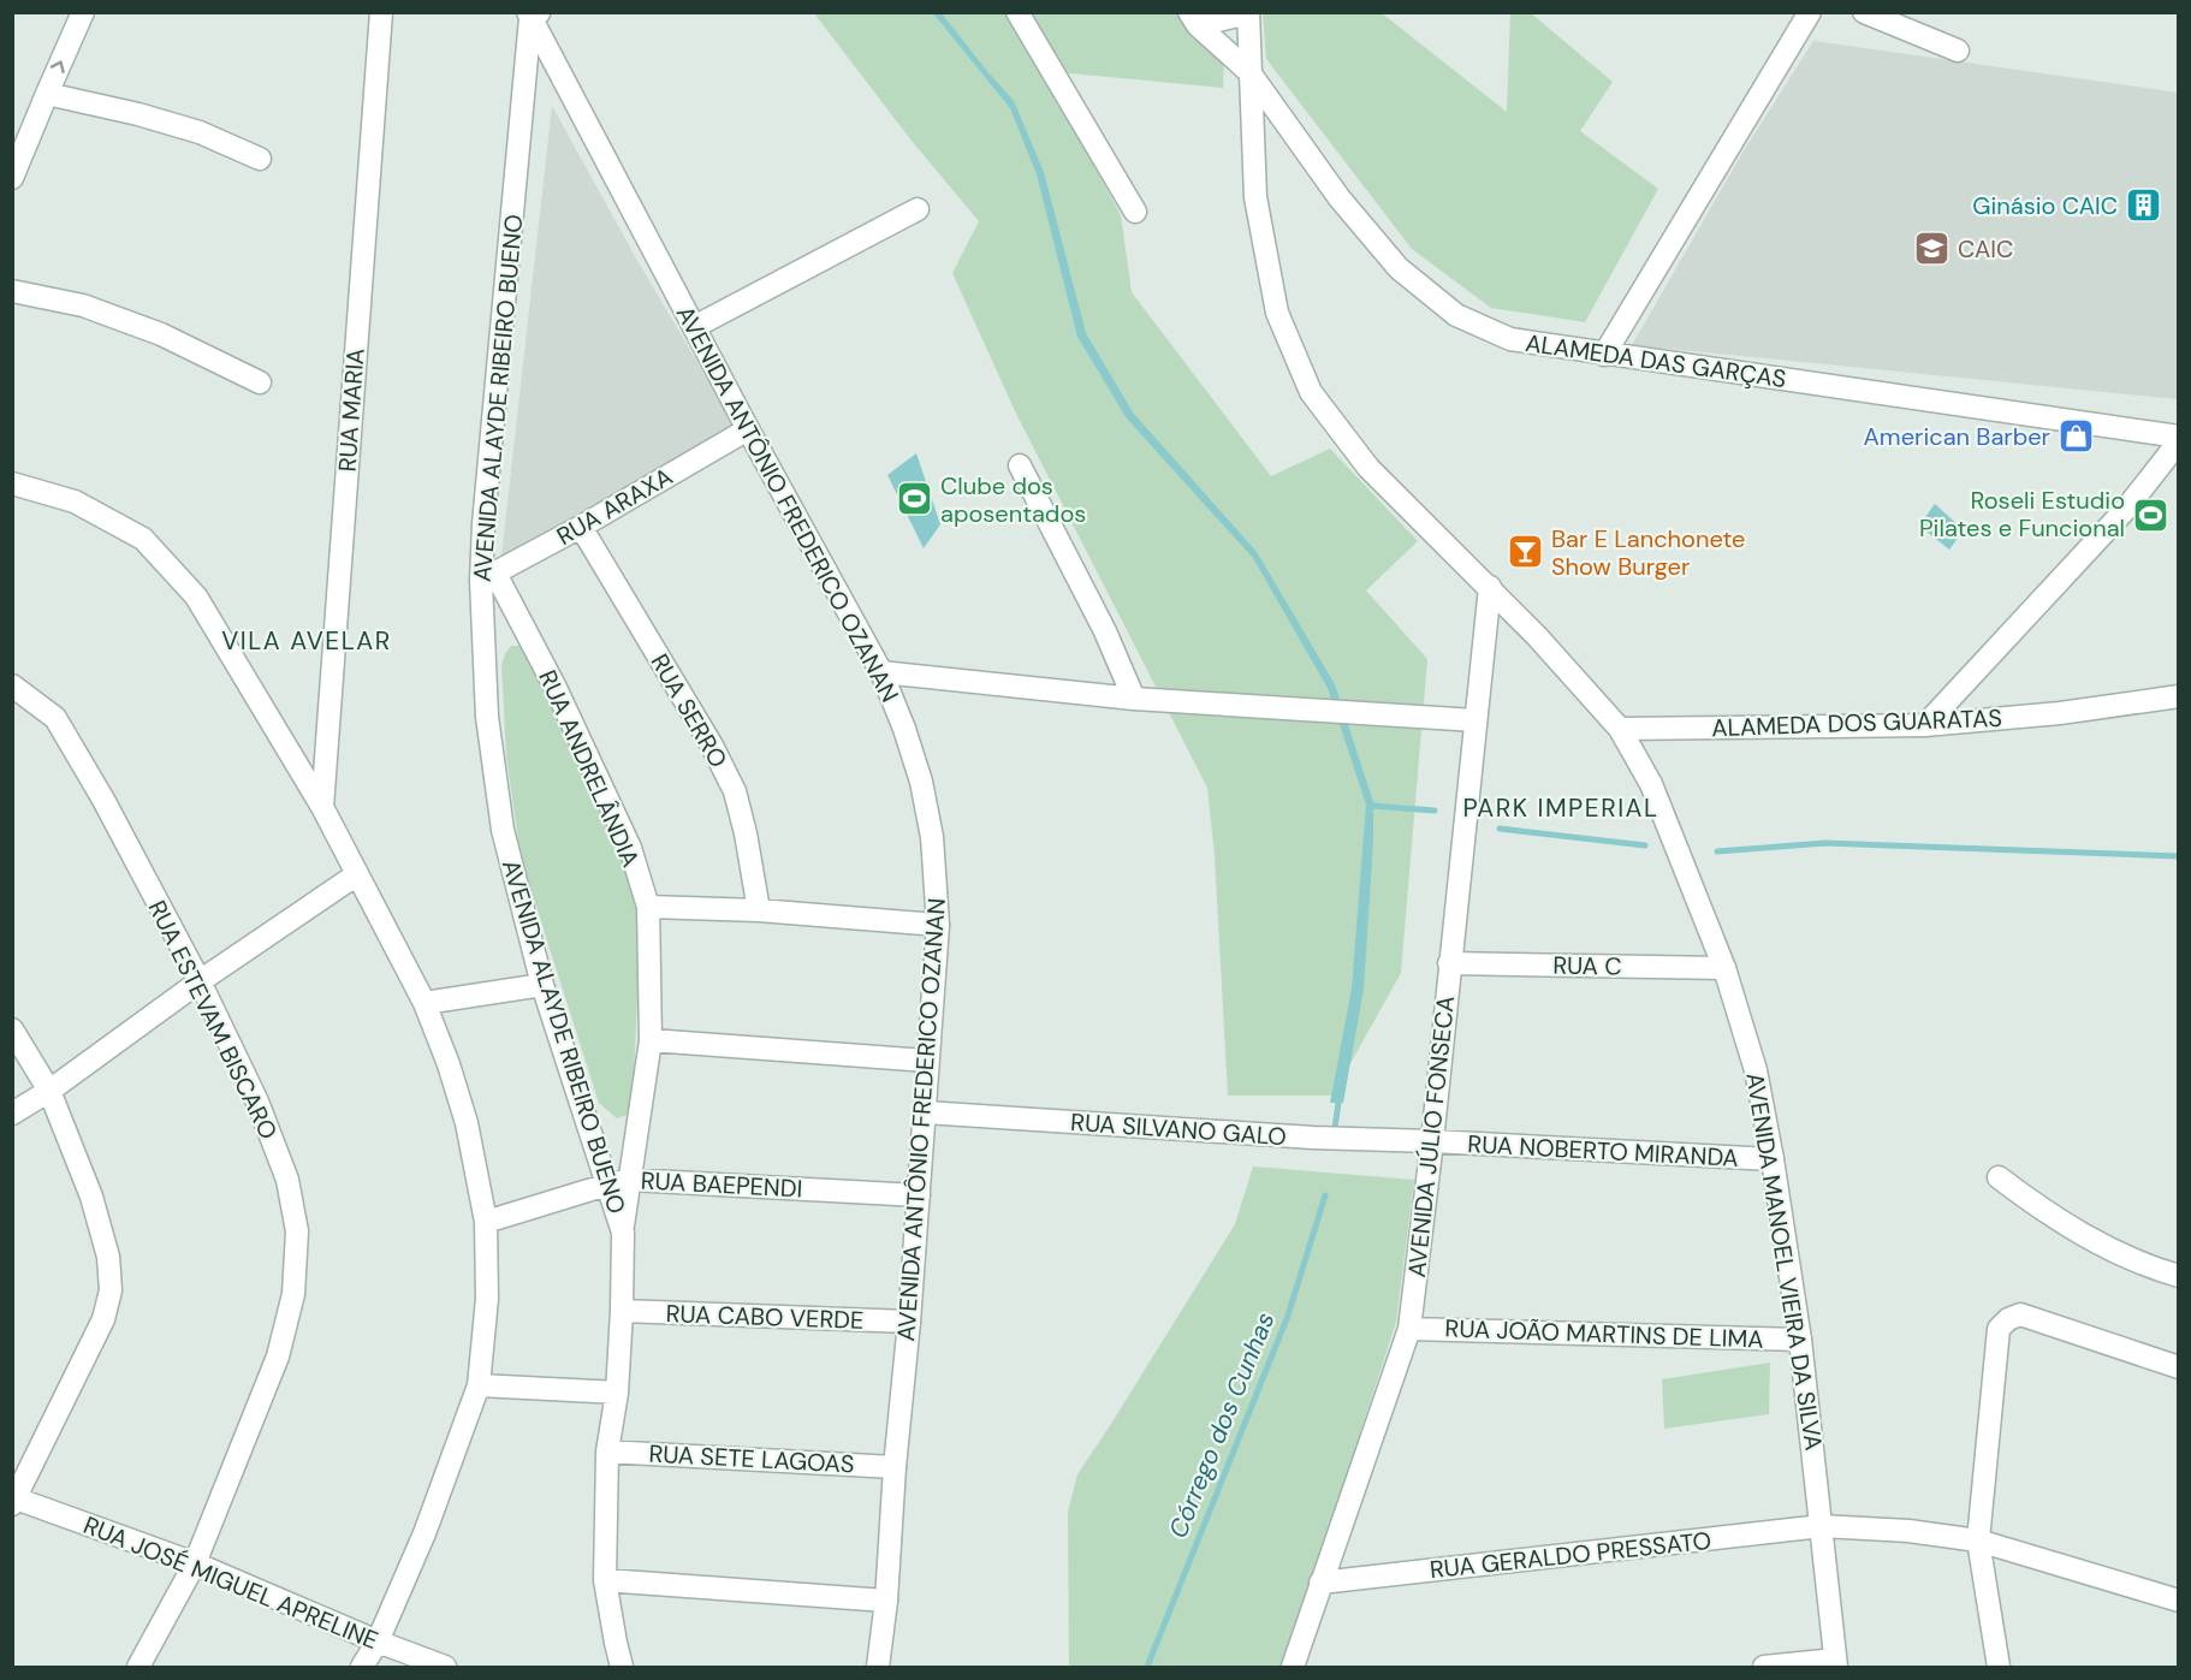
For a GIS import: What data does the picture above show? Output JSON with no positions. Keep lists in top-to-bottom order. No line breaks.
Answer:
{"streets":{"street":["ALAMEDA DAS GARÇAS","AVENIDA ALAYDE RIBEIRO BUENO","RUA MARIA","AVENIDA ANTÔNIO FREDERICO OZANAN","RUA ARAXA","RUA SERRO","ALAMEDA DOS GUARATAS","RUA ANDRELÂNDIA","RUA C","RUA ESTEVAM BISCARO","RUA SILVANO GALO","AVENIDA JÚLIO FONSECA","RUA NOBERTO MIRANDA","RUA BAEPENDI","AVENIDA MANOEL VIEIRA DA SILVA","RUA CABO VERDE","RUA JOÃO MARTINS DE LIMA","RUA SETE LAGOAS","RUA GERALDO PRESSATO","RUA JOSÉ MIGUEL APRELINE"]},"crossings":[["ALAMEDA DAS GARÇAS","AVENIDA MANOEL VIEIRA DA SILVA"],["AVENIDA ALAYDE RIBEIRO BUENO","AVENIDA ANTÔNIO FREDERICO OZANAN"],["AVENIDA ALAYDE RIBEIRO BUENO","RUA ARAXA"],["AVENIDA ALAYDE RIBEIRO BUENO","RUA ANDRELÂNDIA"],["AVENIDA ALAYDE RIBEIRO BUENO","RUA BAEPENDI"],["AVENIDA ALAYDE RIBEIRO BUENO","RUA CABO VERDE"],["AVENIDA ALAYDE RIBEIRO BUENO","RUA SETE LAGOAS"],["AVENIDA ANTÔNIO FREDERICO OZANAN","RUA ARAXA"],["AVENIDA ANTÔNIO FREDERICO OZANAN","RUA SILVANO GALO"],["AVENIDA ANTÔNIO FREDERICO OZANAN","RUA BAEPENDI"],["AVENIDA ANTÔNIO FREDERICO OZANAN","RUA CABO VERDE"],["AVENIDA ANTÔNIO FREDERICO OZANAN","RUA SETE LAGOAS"],["RUA ARAXA","RUA SERRO"],["RUA ARAXA","RUA ANDRELÂNDIA"],["ALAMEDA DOS GUARATAS","AVENIDA MANOEL VIEIRA DA SILVA"],["RUA ANDRELÂNDIA","RUA BAEPENDI"],["RUA C","AVENIDA JÚLIO FONSECA"],["RUA C","AVENIDA MANOEL VIEIRA DA SILVA"],["RUA ESTEVAM BISCARO","RUA JOSÉ MIGUEL APRELINE"],["RUA SILVANO GALO","AVENIDA JÚLIO FONSECA"],["RUA SILVANO GALO","RUA NOBERTO MIRANDA"],["AVENIDA JÚLIO FONSECA","RUA NOBERTO MIRANDA"],["AVENIDA JÚLIO FONSECA","AVENIDA MANOEL VIEIRA DA SILVA"],["AVENIDA JÚLIO FONSECA","RUA JOÃO MARTINS DE LIMA"],["AVENIDA JÚLIO FONSECA","RUA GERALDO PRESSATO"],["RUA NOBERTO MIRANDA","AVENIDA MANOEL VIEIRA DA SILVA"],["AVENIDA MANOEL VIEIRA DA SILVA","RUA JOÃO MARTINS DE LIMA"],["AVENIDA MANOEL VIEIRA DA SILVA","RUA GERALDO PRESSATO"]],"districts":["VILA AVELAR","PARK IMPERIAL"],"water":["Córrego dos Cunhas"],"places":{"building":["Ginásio CAIC"],"school or university":["CAIC"],"shop":["American Barber"],"sports":["Clube dos aposentados","Roseli Estudio Pilates e Funcional"],"bar":["Bar E Lanchonete Show Burger"]}}
